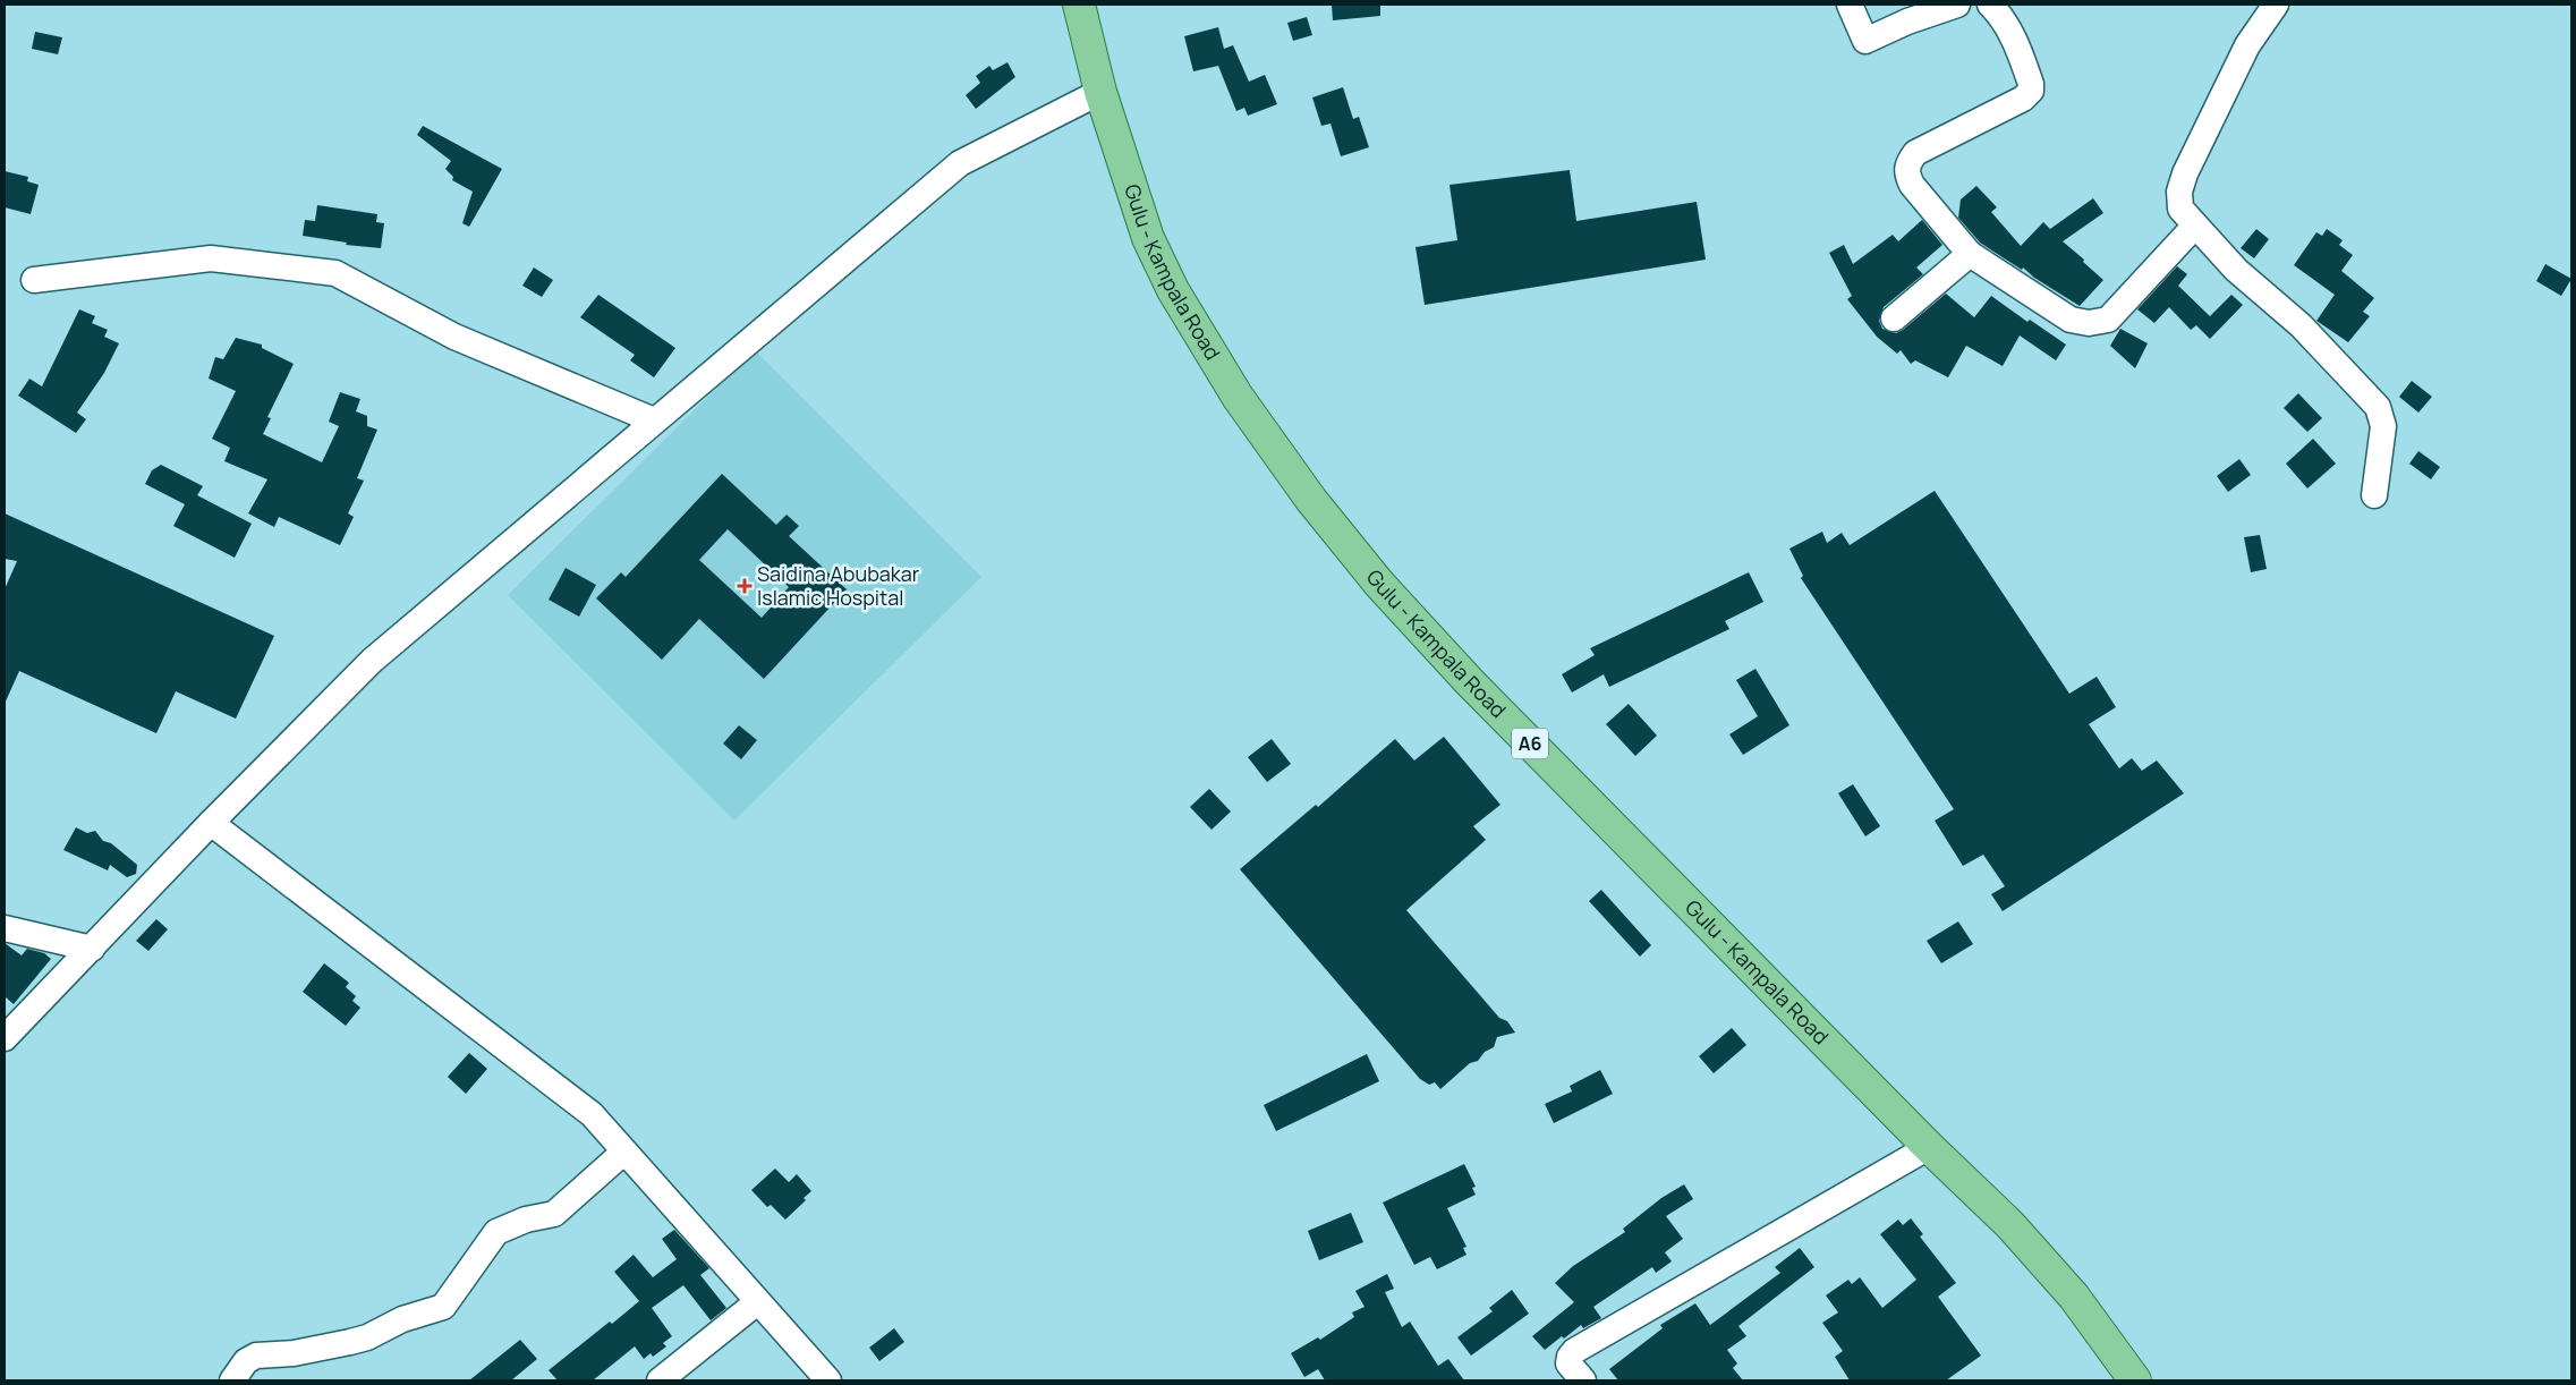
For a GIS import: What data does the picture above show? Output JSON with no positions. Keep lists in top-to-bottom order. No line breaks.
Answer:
{"streets":{"main road":["Gulu - Kampala Road","A6"]},"places":{"health":["Saidina Abubakar Islamic Hospital"]}}
